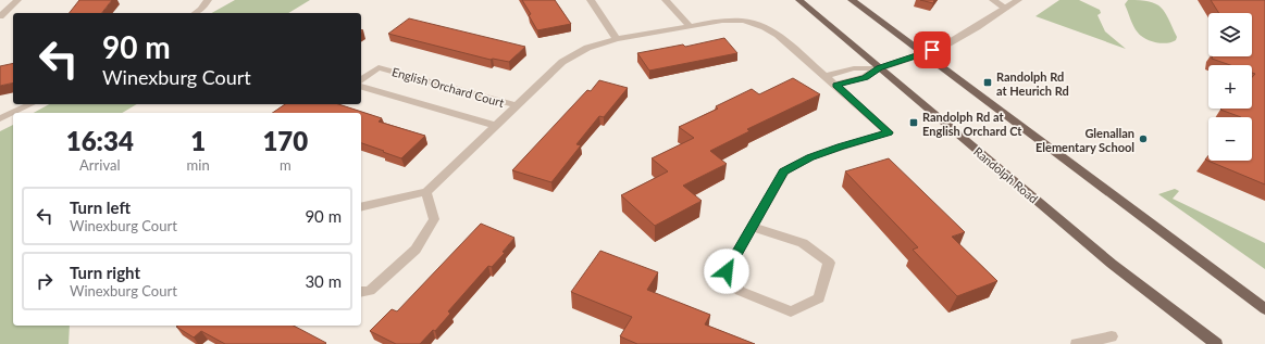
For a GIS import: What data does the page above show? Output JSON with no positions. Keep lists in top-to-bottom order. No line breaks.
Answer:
{"streets":{"main road":["Randolph Road"],"street":["English Orchard Court"]},"places":{"transit":["Randolph Rd at Heurich Rd","Randolph Rd at English Orchard Ct"],"other":["Glenallan Elementary School"]},"page":{"map_buttons":["+","−"],"turn":["90 m","Winexburg Court"],"eta":["16:34","Arrival","1","min","170","m"],"list":[{"name":"Turn left","note":"Winexburg Court","value":"90 m"},{"name":"Turn right","note":"Winexburg Court","value":"30 m"}]}}
